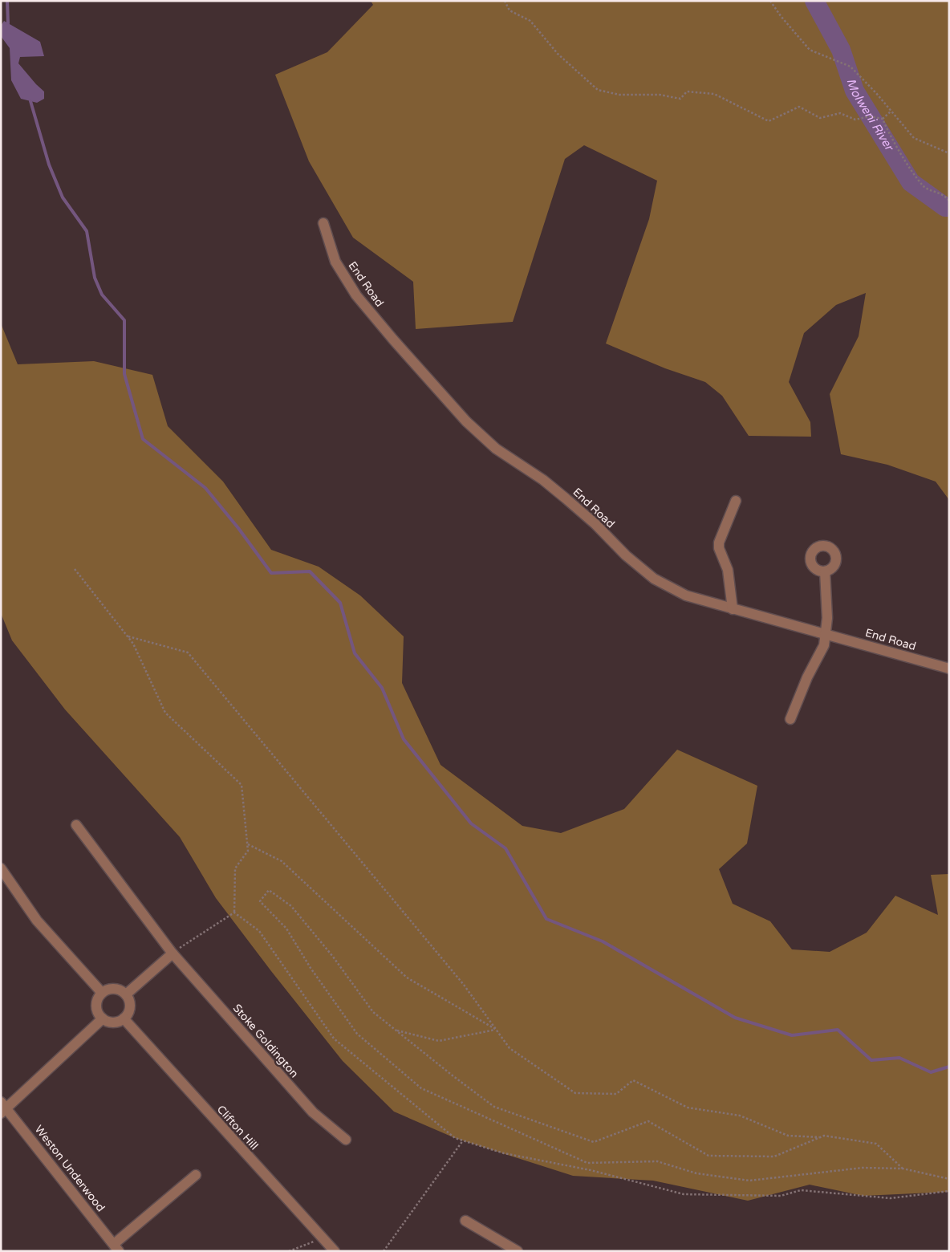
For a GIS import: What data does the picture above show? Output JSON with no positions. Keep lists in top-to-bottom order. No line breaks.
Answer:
{"streets":{"street":["End Road","Stoke Goldington","Clifton Hill","Weston Underwood"]},"crossings":[["Clifton Hill","Weston Underwood"]],"water":["Molweni River"]}
